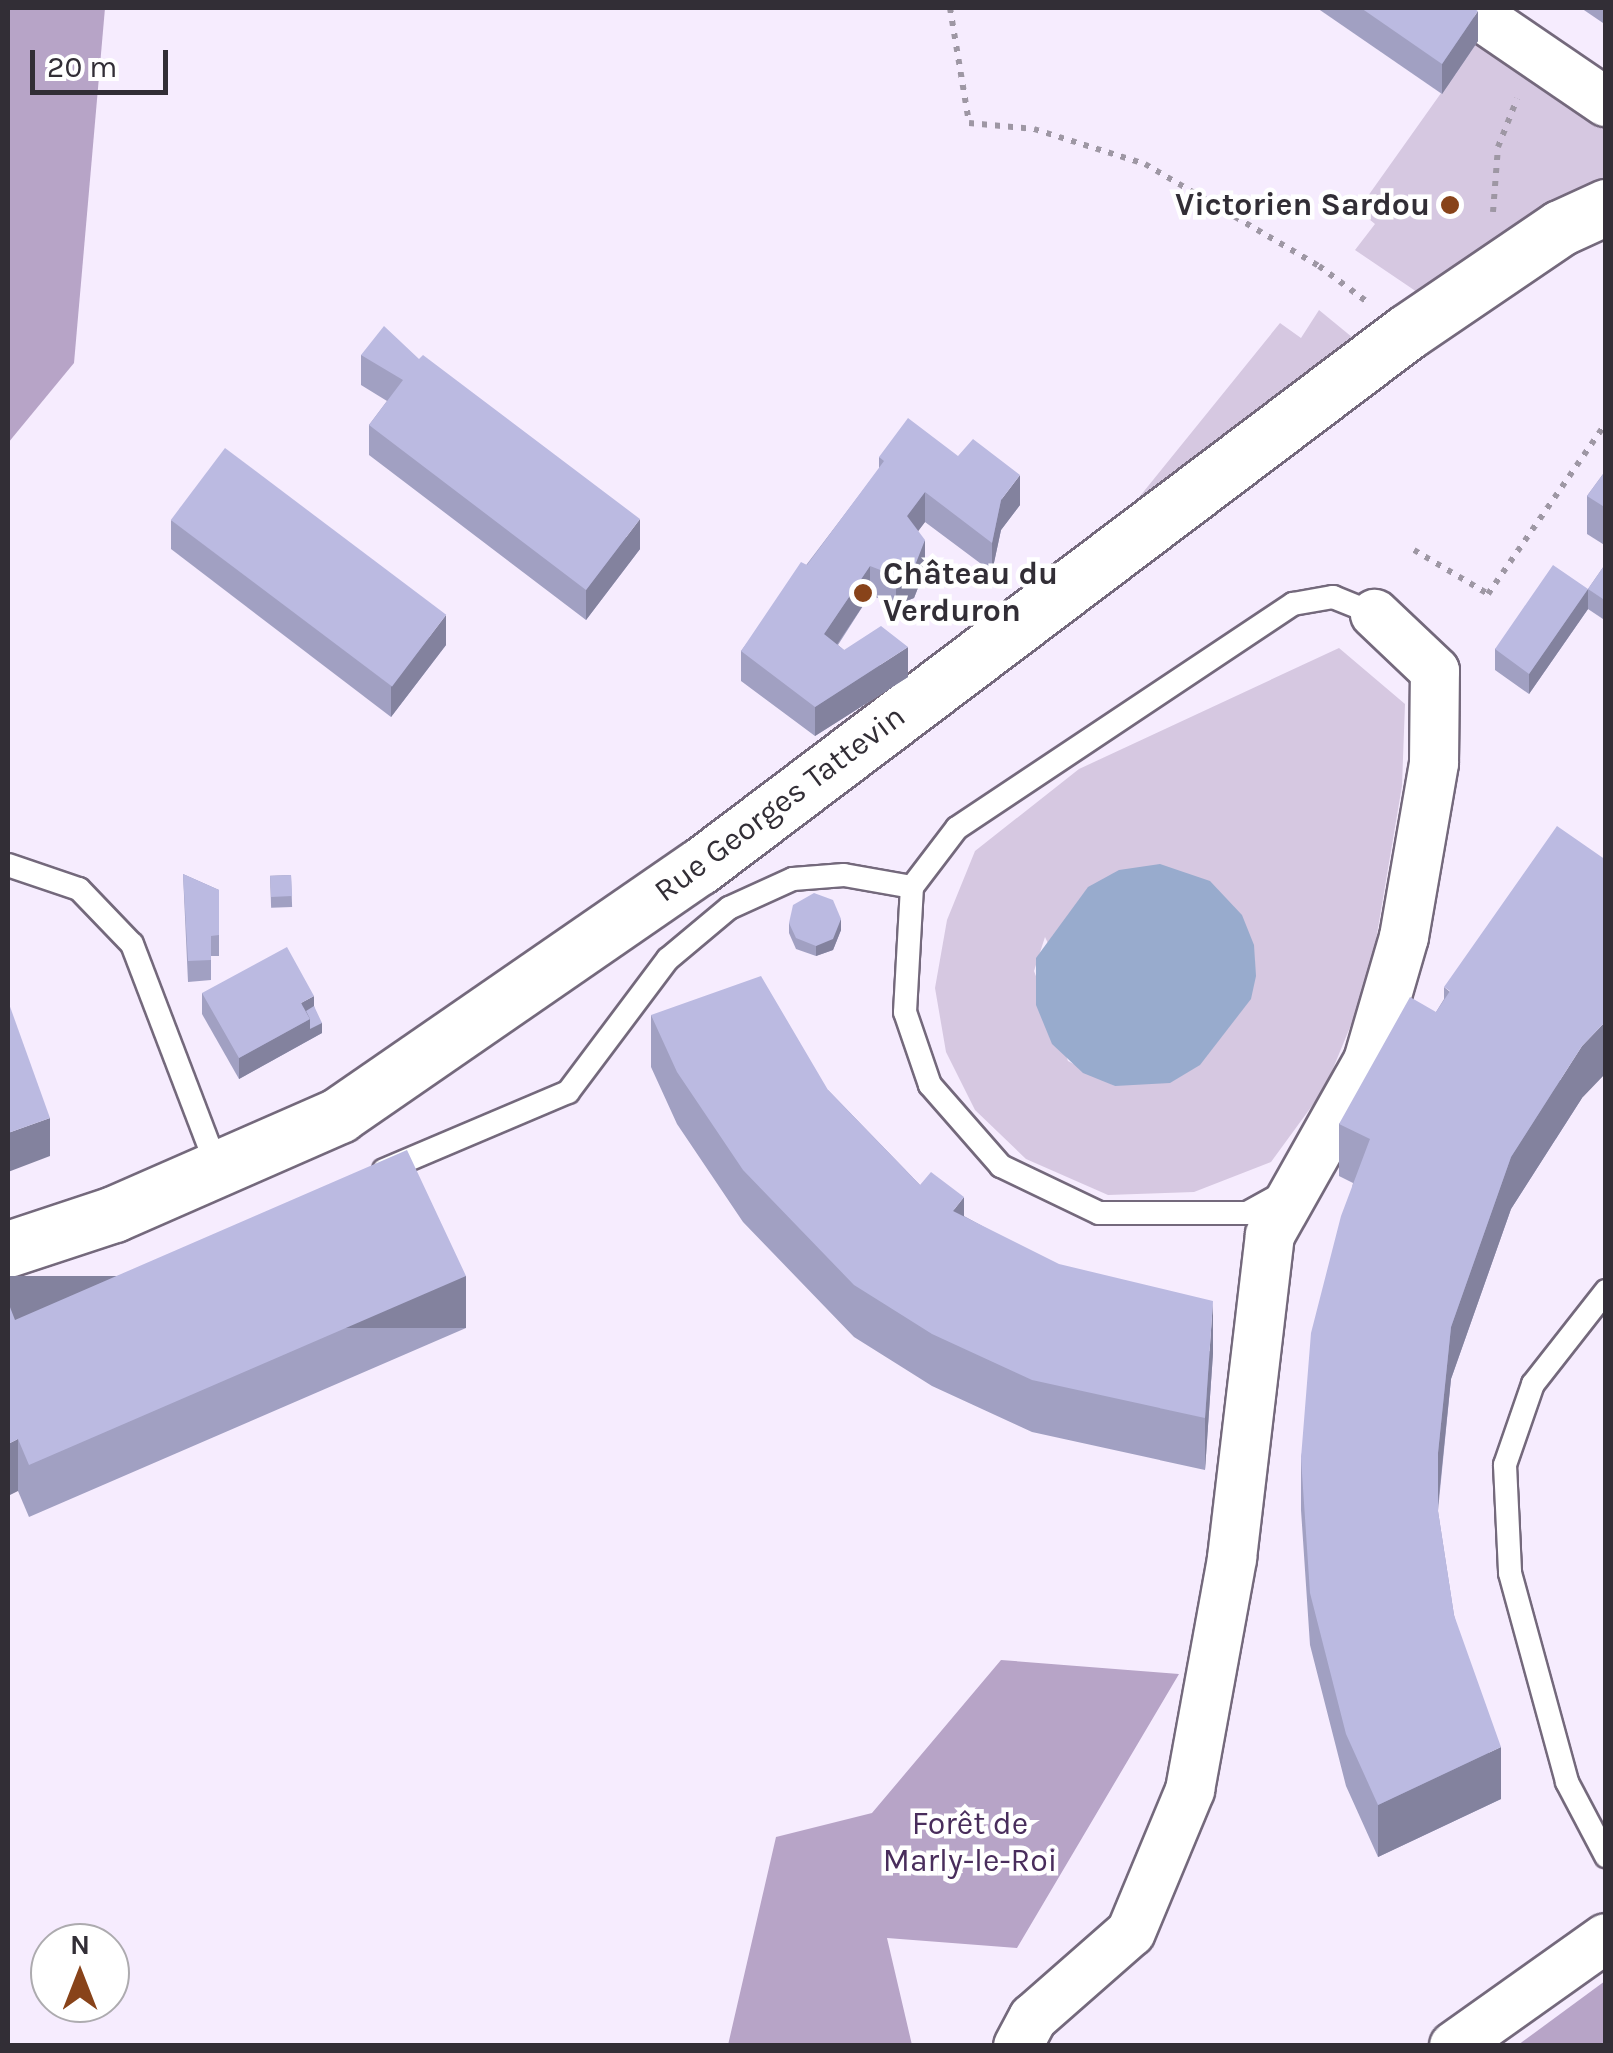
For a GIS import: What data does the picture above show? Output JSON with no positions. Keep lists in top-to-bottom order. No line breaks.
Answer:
{"streets":{"main road":["Rue Georges Tattevin"]},"parks":["Forêt de Marly-le-Roi"],"places":["Victorien Sardou","Château du Verduron"],"scale_bar":"20 m","north":"top"}
